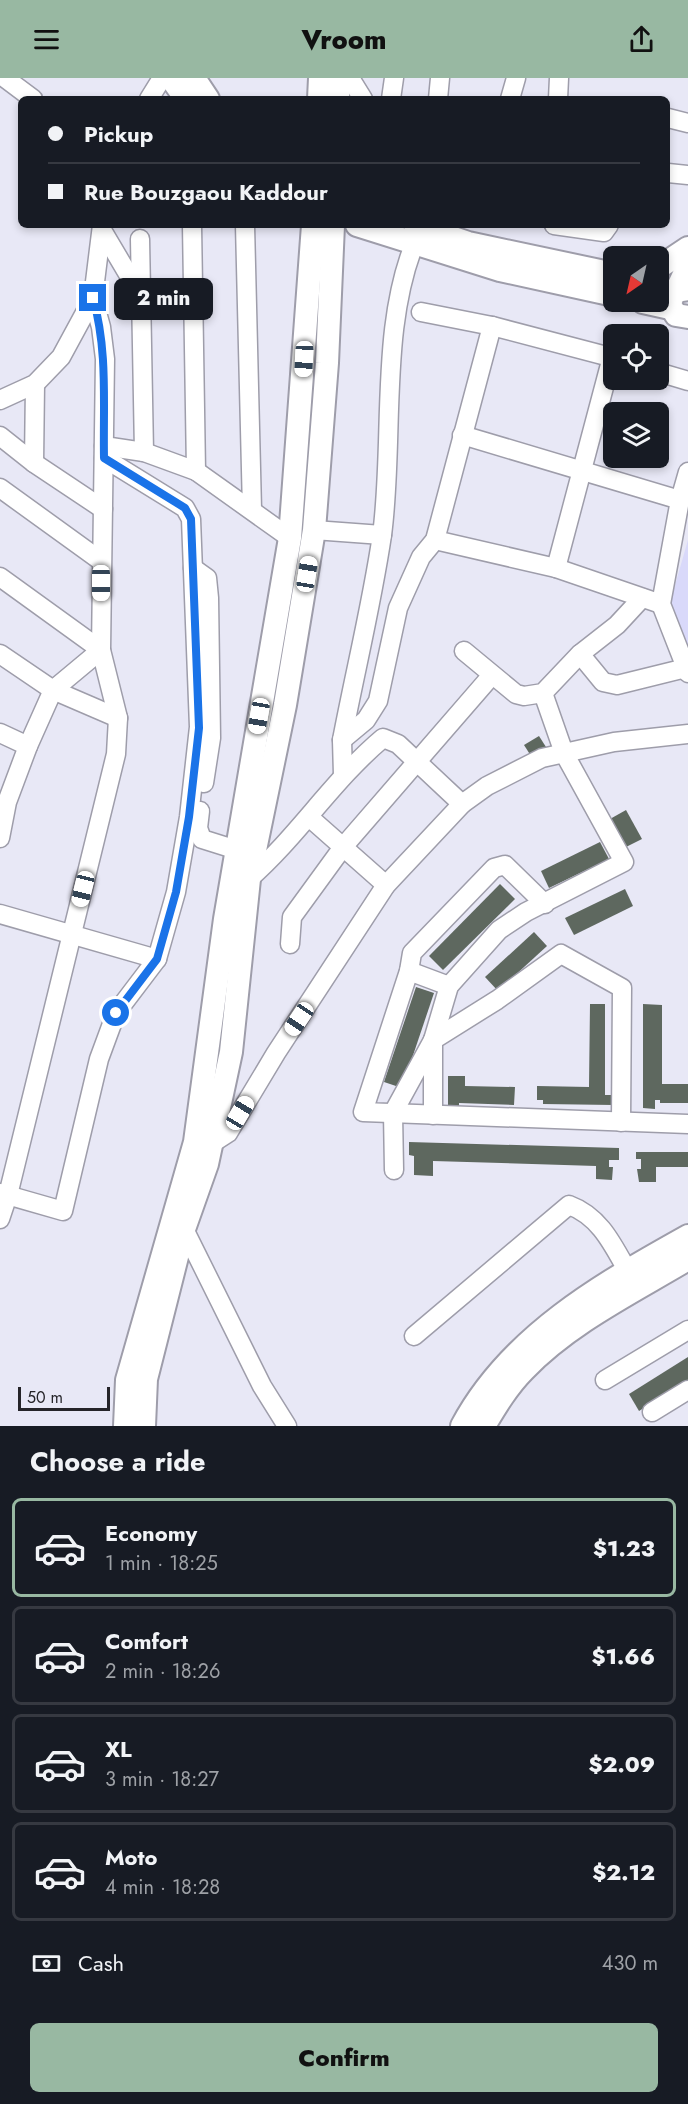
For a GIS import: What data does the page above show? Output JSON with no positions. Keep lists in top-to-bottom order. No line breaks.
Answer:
{"scale_bar":"50 m","north":"bottom left","page":{"header":"Vroom","banner":["Pickup","Rue Bouzgaou Kaddour"],"bubble":"2 min","scale":"50 m","heading":"Choose a ride","list":[{"name":"Economy","note":"1 min · 18:25","value":"$1.23"},{"name":"Comfort","note":"2 min · 18:26","value":"$1.66"},{"name":"XL","note":"3 min · 18:27","value":"$2.09"},{"name":"Moto","note":"4 min · 18:28","value":"$2.12"}],"pay":["Cash","430 m"],"buttons":"Confirm"}}
